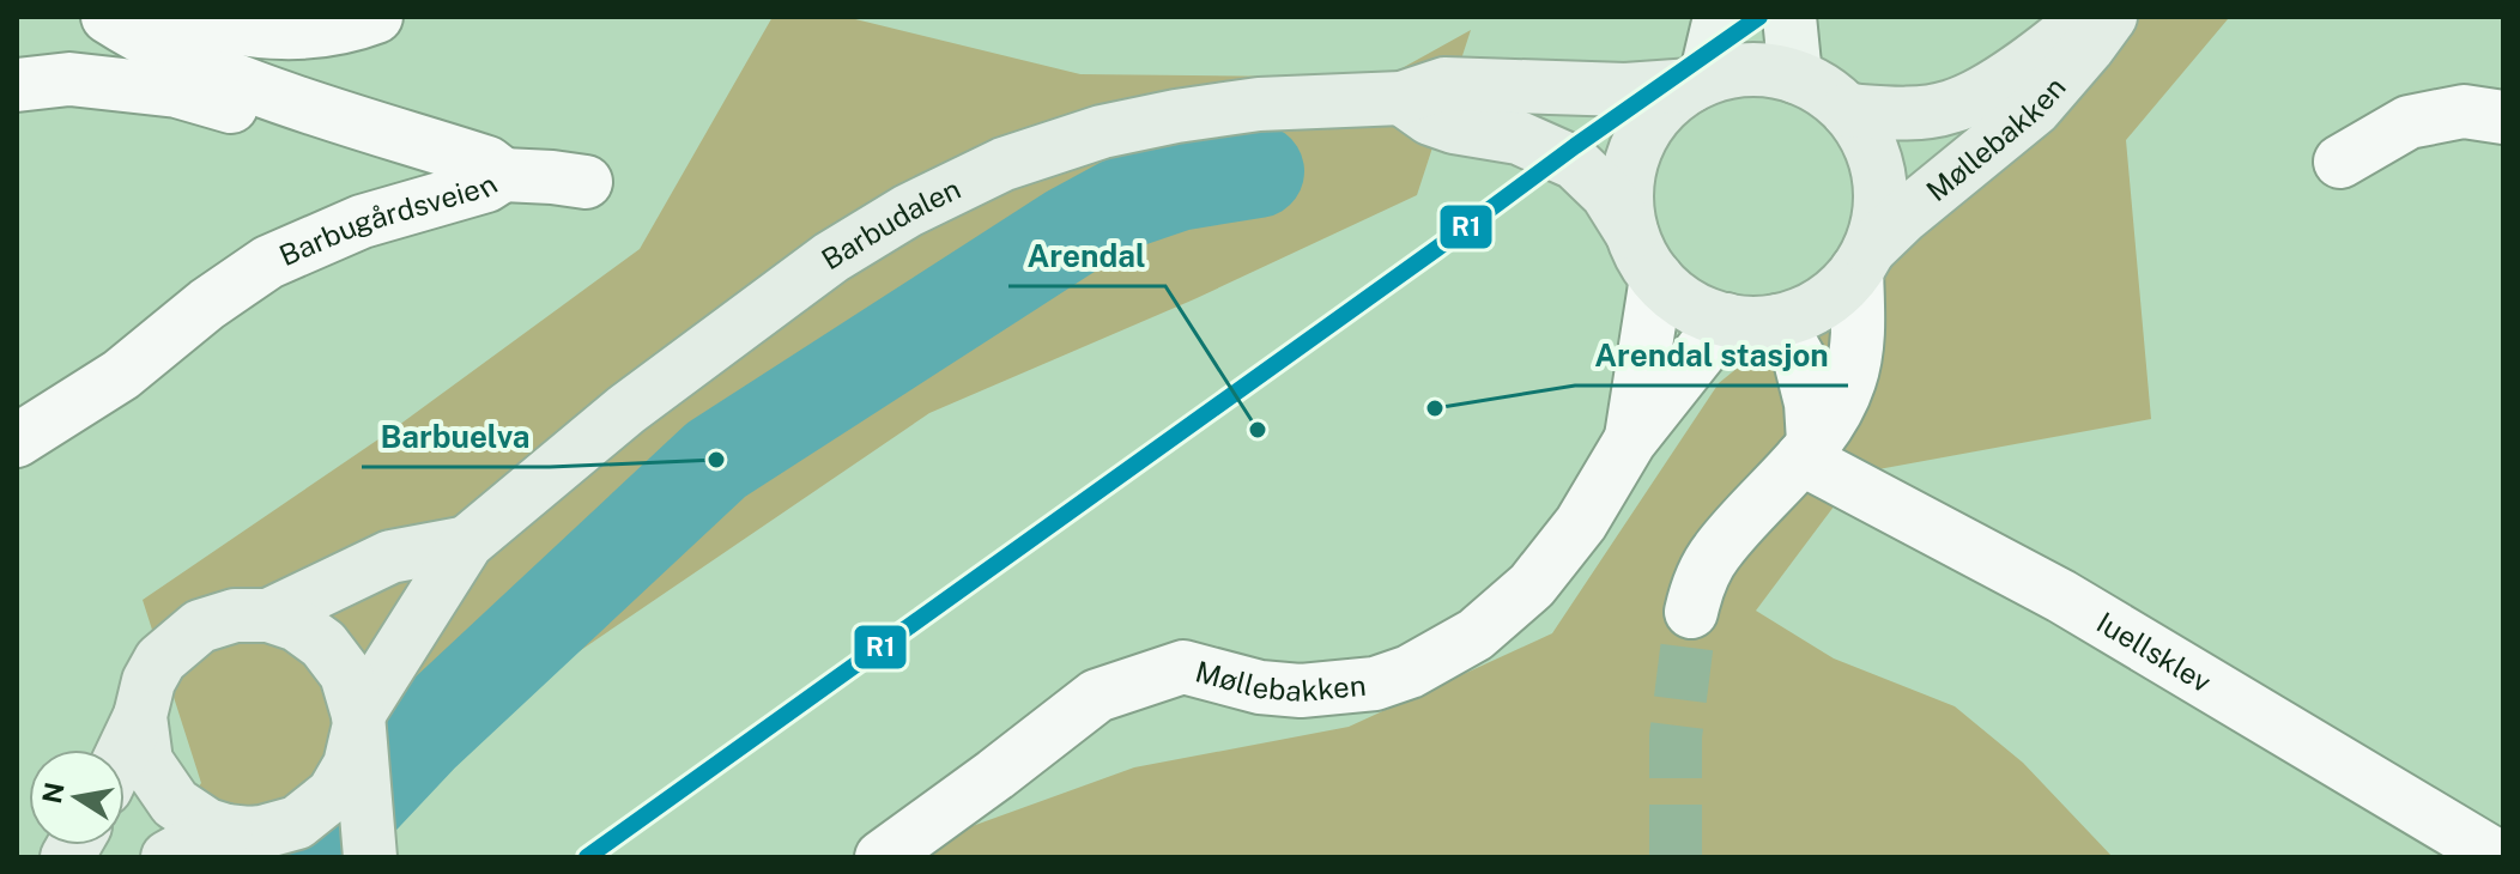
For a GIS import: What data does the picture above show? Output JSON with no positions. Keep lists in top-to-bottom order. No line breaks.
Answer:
{"streets":{"main road":["Møllebakken","Barbudalen"],"street":["Barbugårdsveien","Iuellsklev"]},"crossings":[["Møllebakken","Barbudalen"]],"places":["Arendal stasjon","Arendal","Barbuelva"],"lines":["transit line R1"],"north":"left"}
